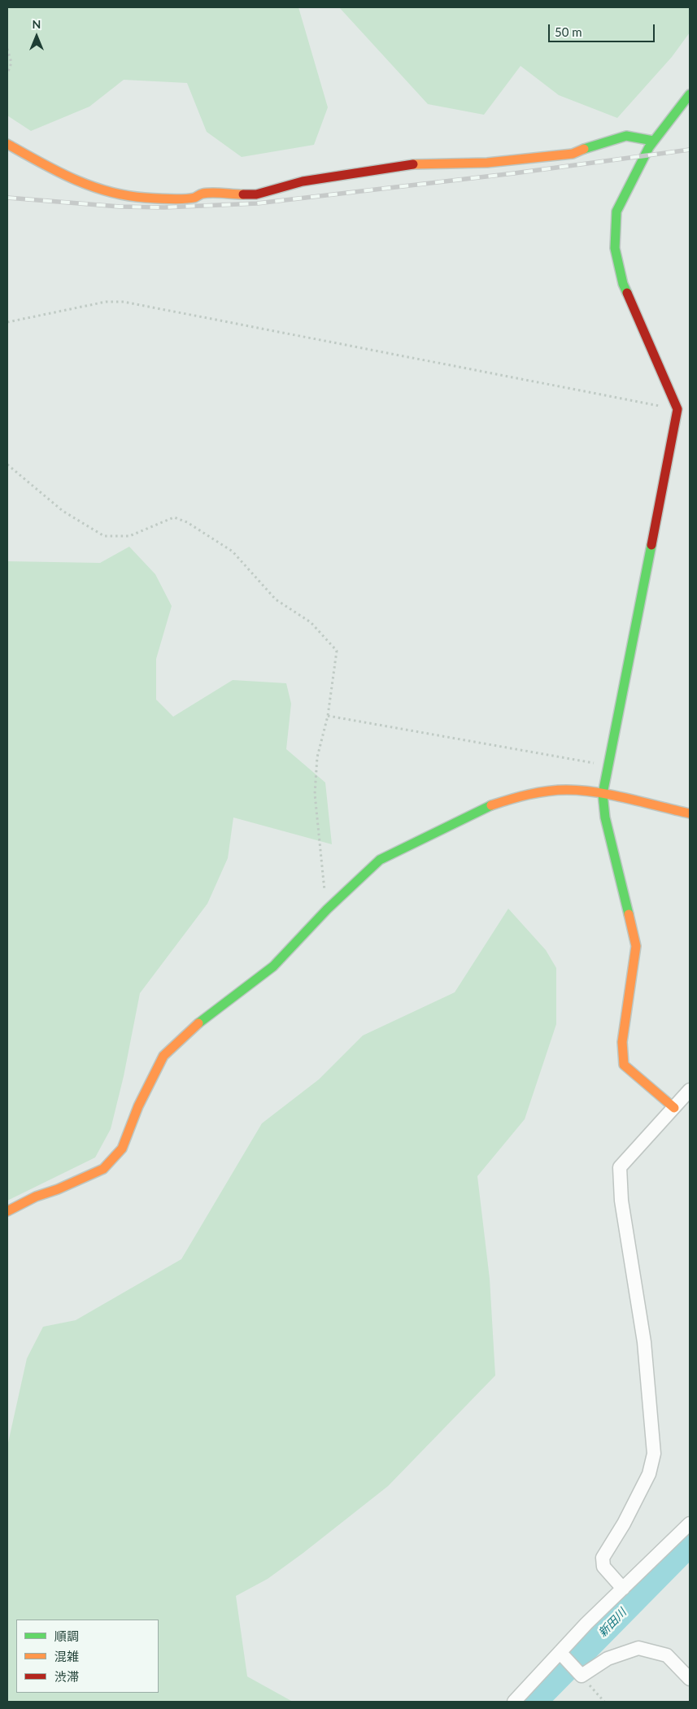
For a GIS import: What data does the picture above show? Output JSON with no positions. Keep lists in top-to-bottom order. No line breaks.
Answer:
{"water":["新田川"],"legend":["順調","混雑","渋滞"],"scale_bar":"50 m","north":"top"}
